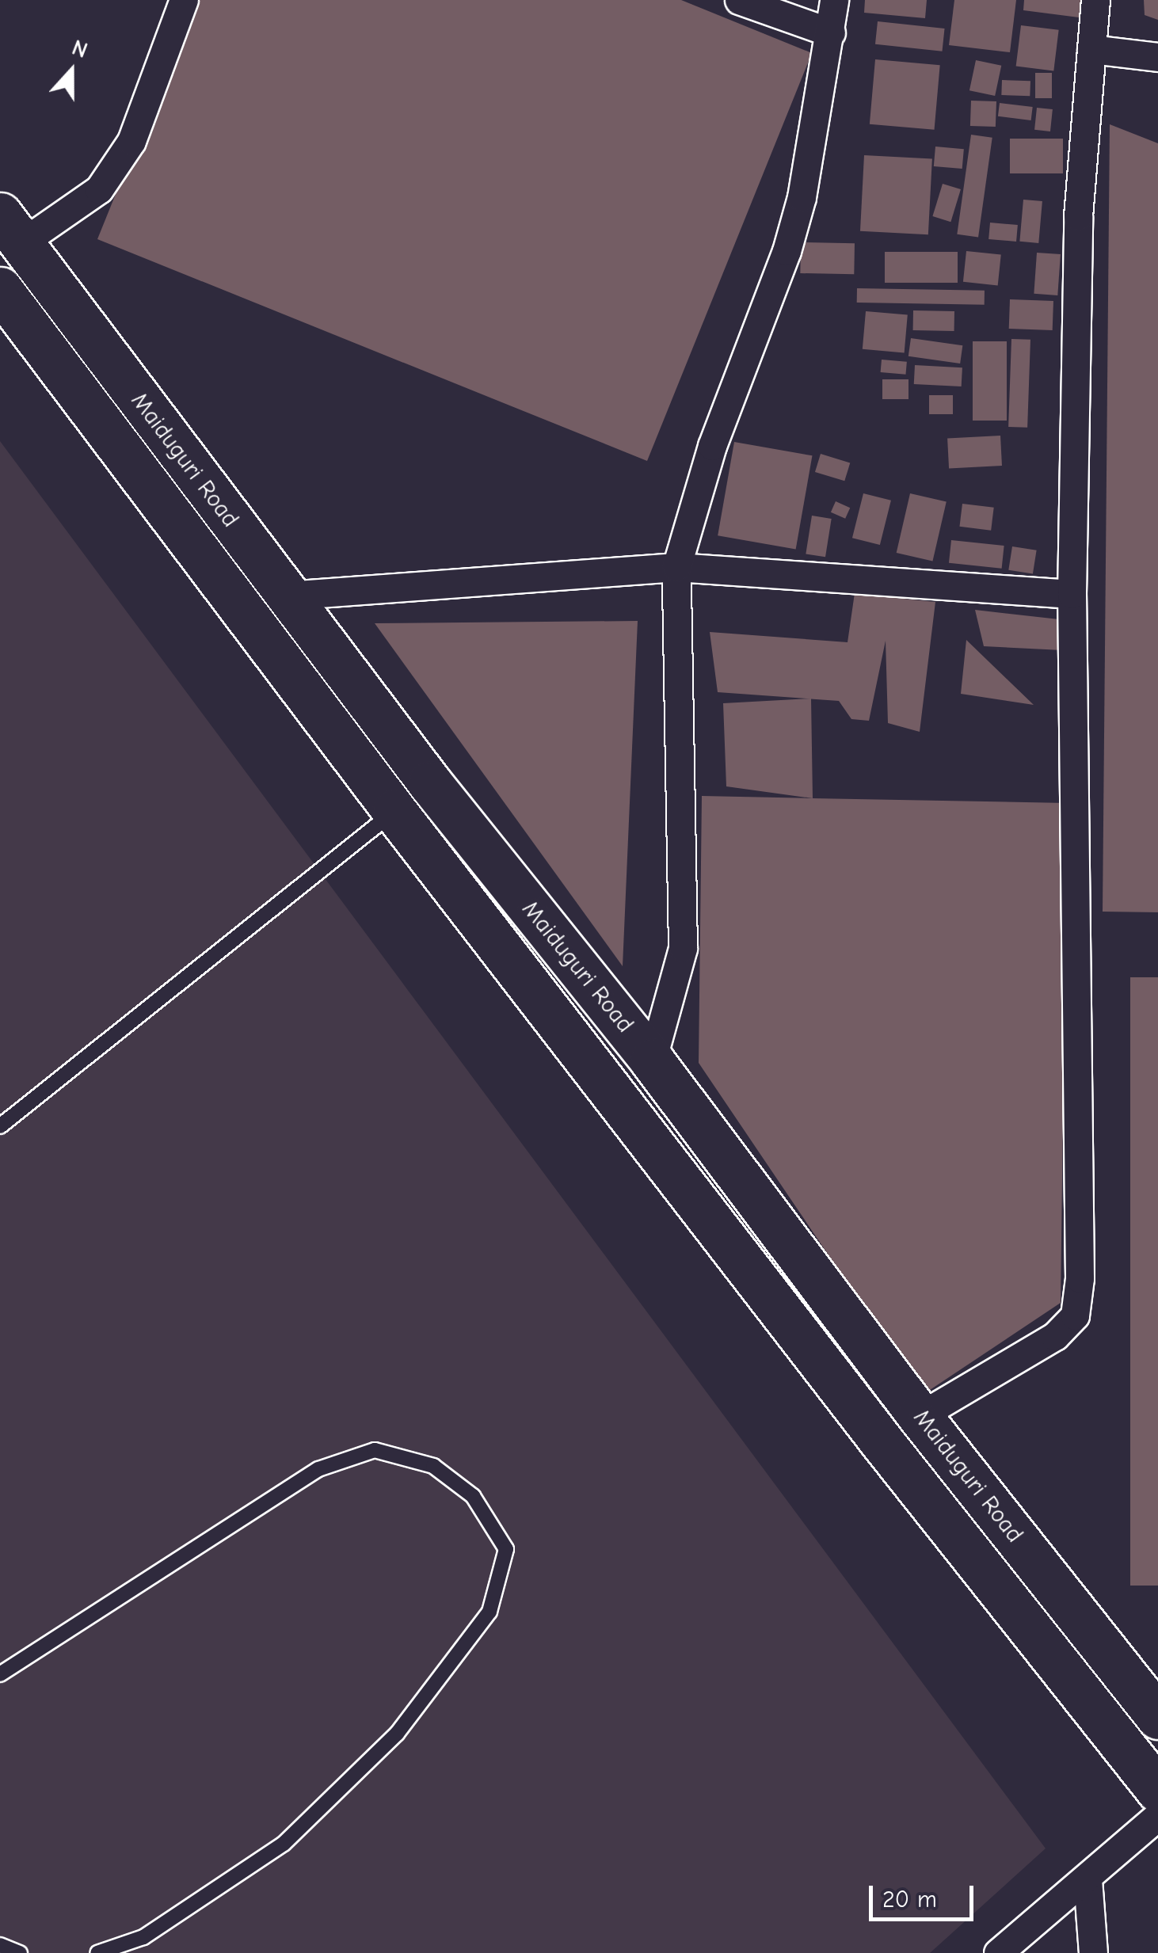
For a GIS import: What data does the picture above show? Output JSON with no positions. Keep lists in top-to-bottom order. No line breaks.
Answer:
{"streets":{"highway":["Maiduguri Road"]},"scale_bar":"20 m","north":"top"}
